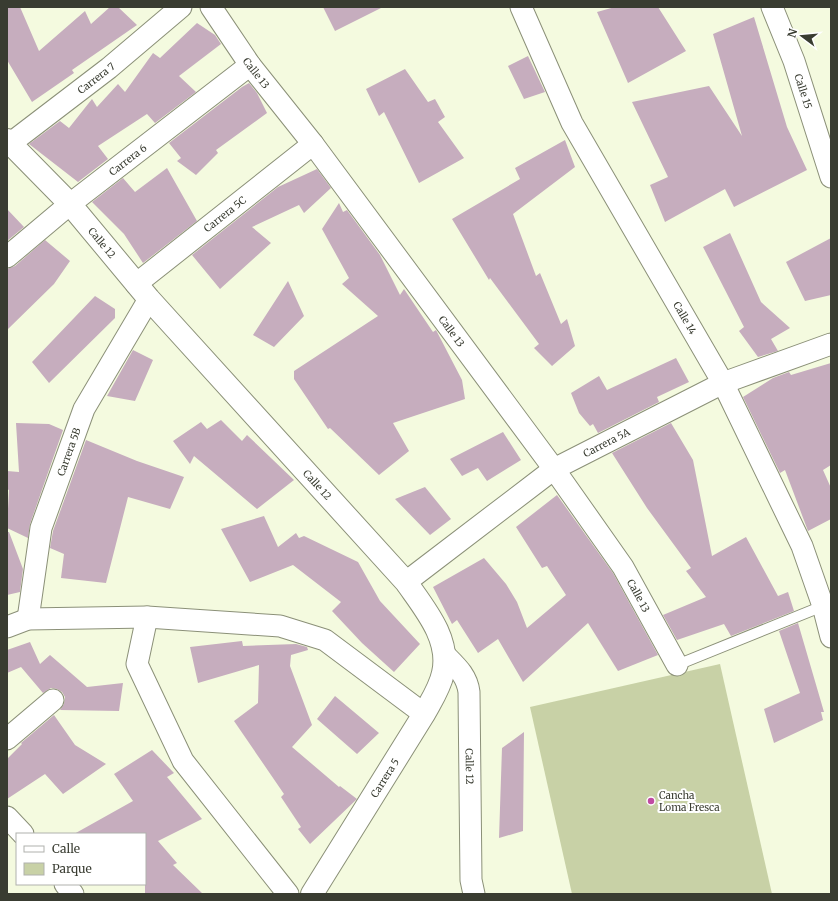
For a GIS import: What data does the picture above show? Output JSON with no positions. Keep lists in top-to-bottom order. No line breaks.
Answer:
{"streets":{"street":["Calle 13","Carrera 7","Calle 15","Carrera 6","Carrera 5C","Calle 12","Calle 14","Carrera 5A","Carrera 5B","Carrera 5"]},"crossings":[["Calle 13","Carrera 6"],["Calle 13","Carrera 5C"],["Calle 13","Carrera 5A"],["Carrera 7","Calle 12"],["Carrera 6","Calle 12"],["Carrera 5C","Calle 12"],["Carrera 5C","Carrera 5B"],["Calle 12","Carrera 5A"],["Calle 12","Carrera 5B"],["Calle 12","Carrera 5"],["Calle 14","Carrera 5A"]],"places":["Cancha Loma Fresca"],"legend":["Calle","Parque"],"north":"left"}
